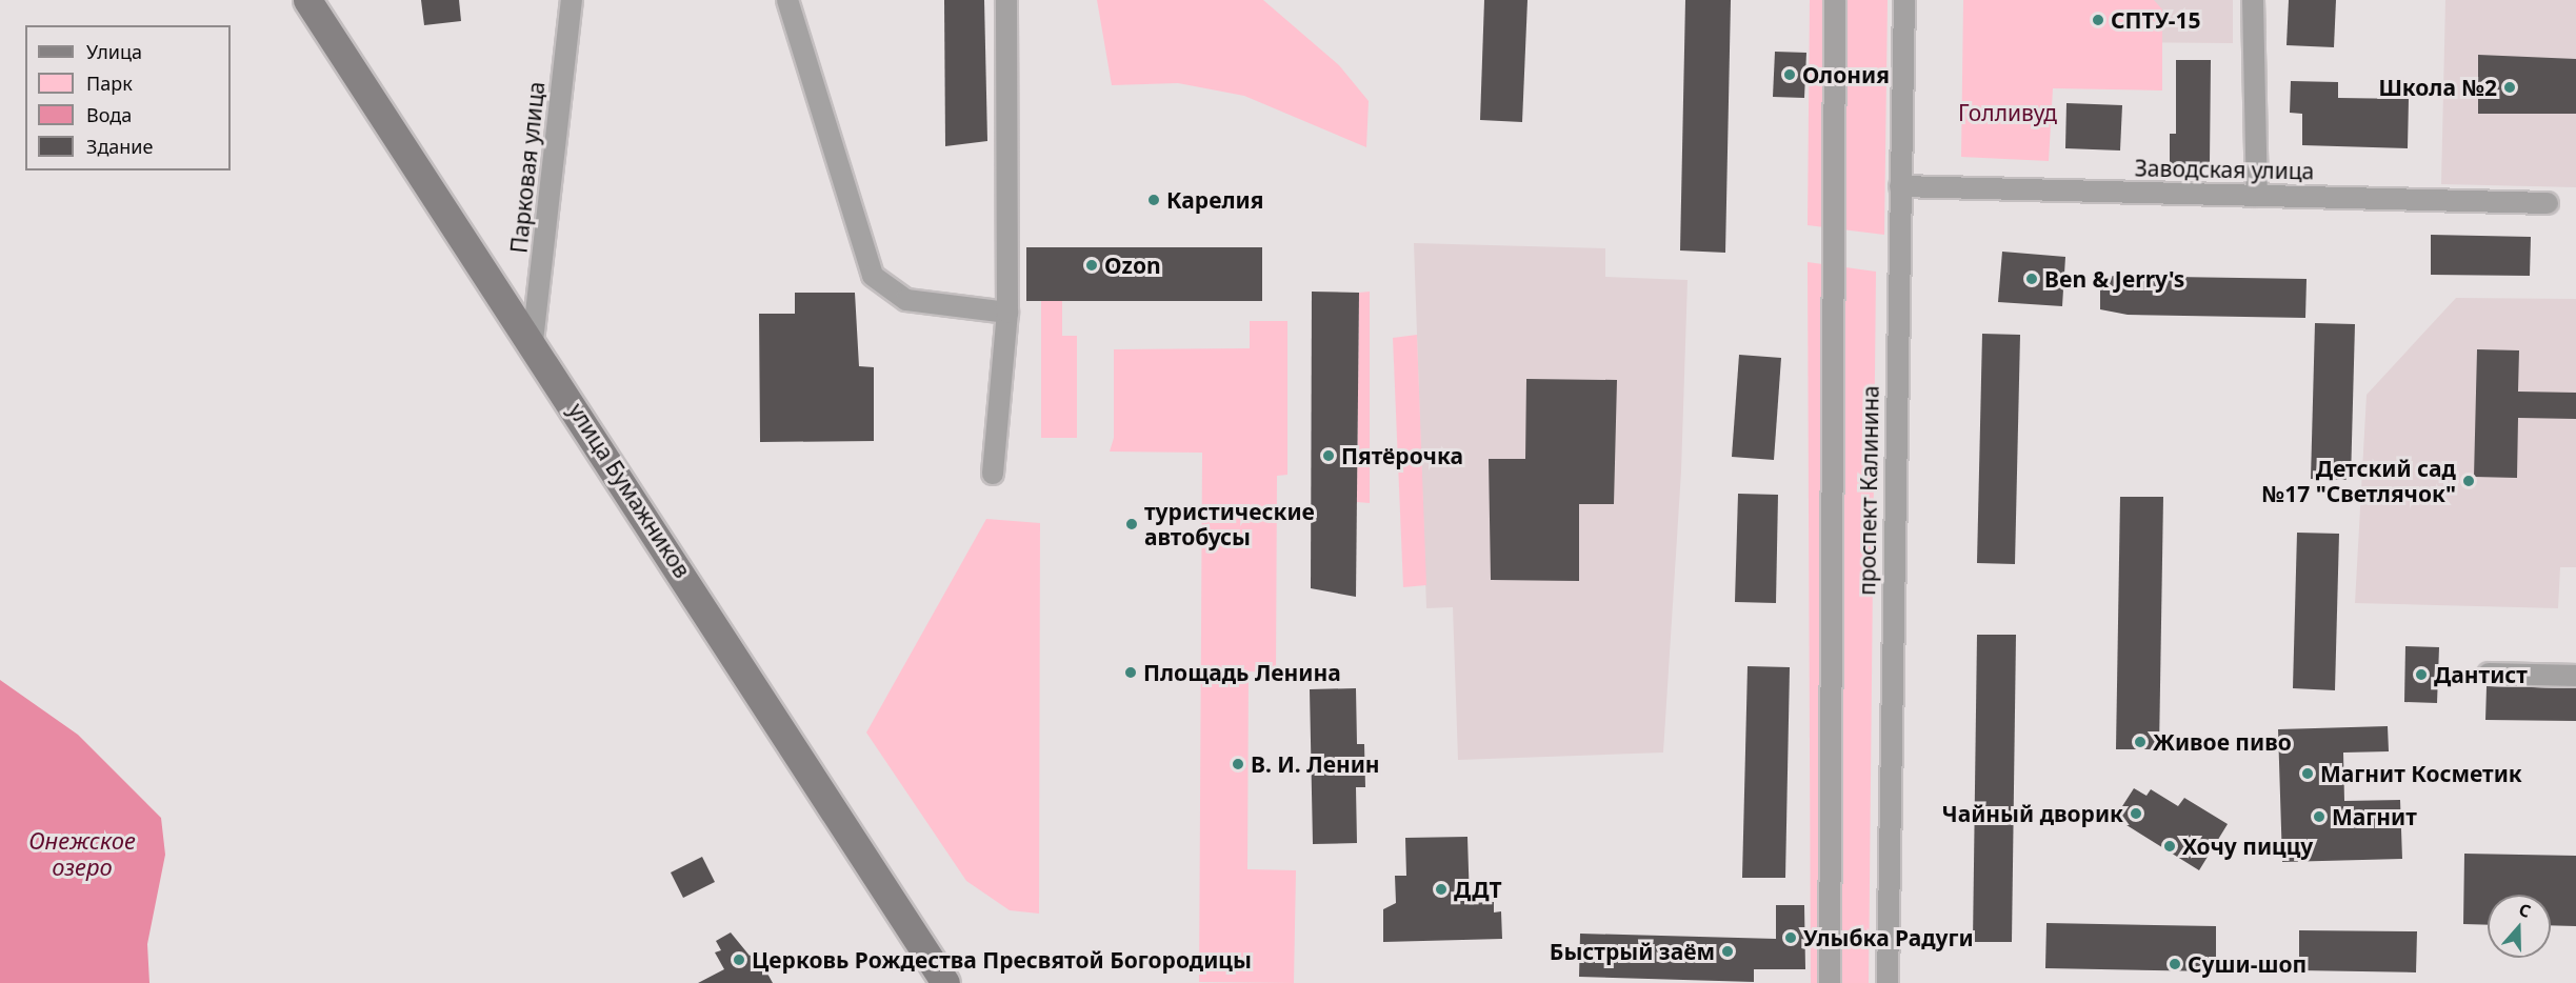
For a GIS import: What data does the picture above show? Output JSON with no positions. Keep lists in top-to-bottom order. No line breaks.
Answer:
{"streets":{"street":["Парковая улица","Заводская улица","улица Бумажников","проспект Калинина"]},"crossings":[["Парковая улица","улица Бумажников"],["Заводская улица","проспект Калинина"]],"water":["Онежское озеро"],"parks":["Голливуд"],"places":["СПТУ-15","Олония","Школа №2","Карелия","Ozon","Ben & Jerry's","Пятёрочка","Детский сад №17 \"Светлячок\"","туристические автобусы","Площадь Ленина","Дантист","Живое пиво","В. И. Ленин","Магнит Косметик","Чайный дворик","Магнит","Хочу пиццу","ДДТ","Улыбка Радуги","Быстрый заём","Церковь Рождества Пресвятой Богородицы","Суши-шоп"],"legend":["Улица","Парк","Вода","Здание"],"north":"top"}
